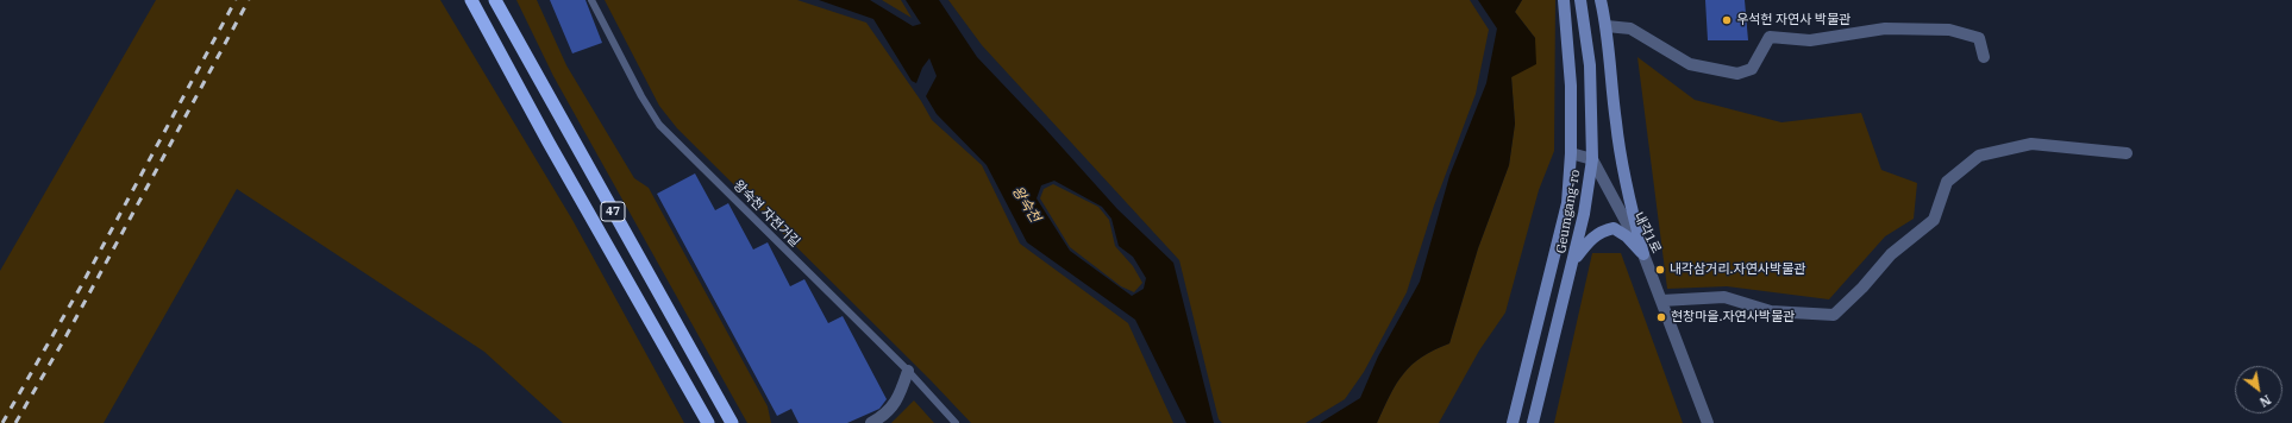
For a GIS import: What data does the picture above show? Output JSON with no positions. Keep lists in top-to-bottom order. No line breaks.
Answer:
{"streets":{"highway":["47"],"main road":["Geumgang-ro"],"street":["내각1로"],"lane":["왕숙천 자전거길"]},"crossings":[["Geumgang-ro","내각1로"]],"water":["왕숙천"],"places":["우석헌 자연사 박물관","내각삼거리.자연사박물관","현창마을.자연사박물관"],"north":"bottom right"}
